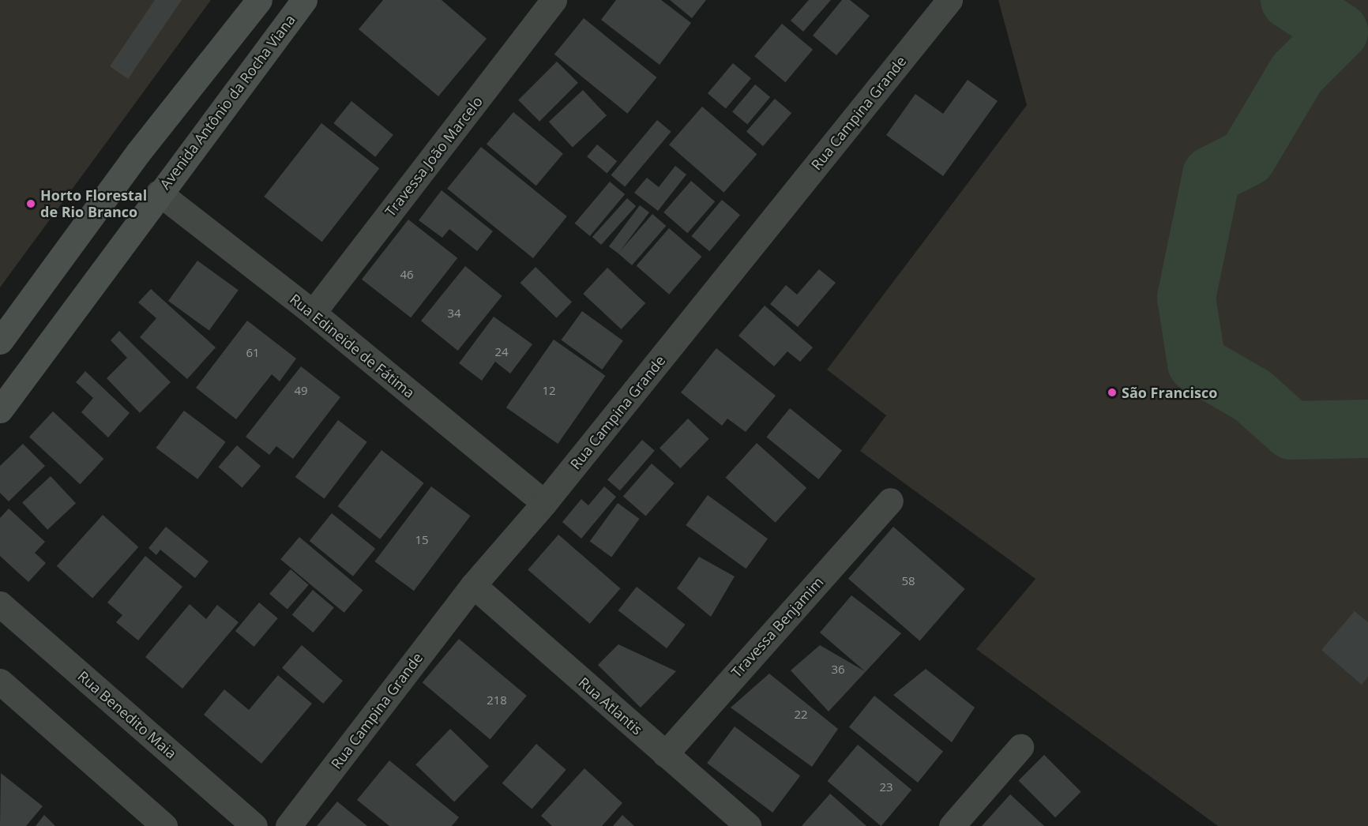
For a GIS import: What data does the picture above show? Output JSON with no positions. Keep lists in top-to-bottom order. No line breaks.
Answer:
{"streets":{"main road":["Avenida Antônio da Rocha Viana"],"street":["Rua Campina Grande","Travessa João Marcelo","Rua Edineide de Fátima","Travessa Benjamim","Rua Atlantis","Rua Benedito Maia"]},"crossings":[["Avenida Antônio da Rocha Viana","Rua Edineide de Fátima"],["Rua Campina Grande","Rua Edineide de Fátima"],["Rua Campina Grande","Rua Atlantis"],["Travessa João Marcelo","Rua Edineide de Fátima"],["Travessa Benjamim","Rua Atlantis"]],"places":["Horto Florestal de Rio Branco","São Francisco"],"house_numbers":["46","34","24","61","49","12","15","58","36","218","22","23"]}
